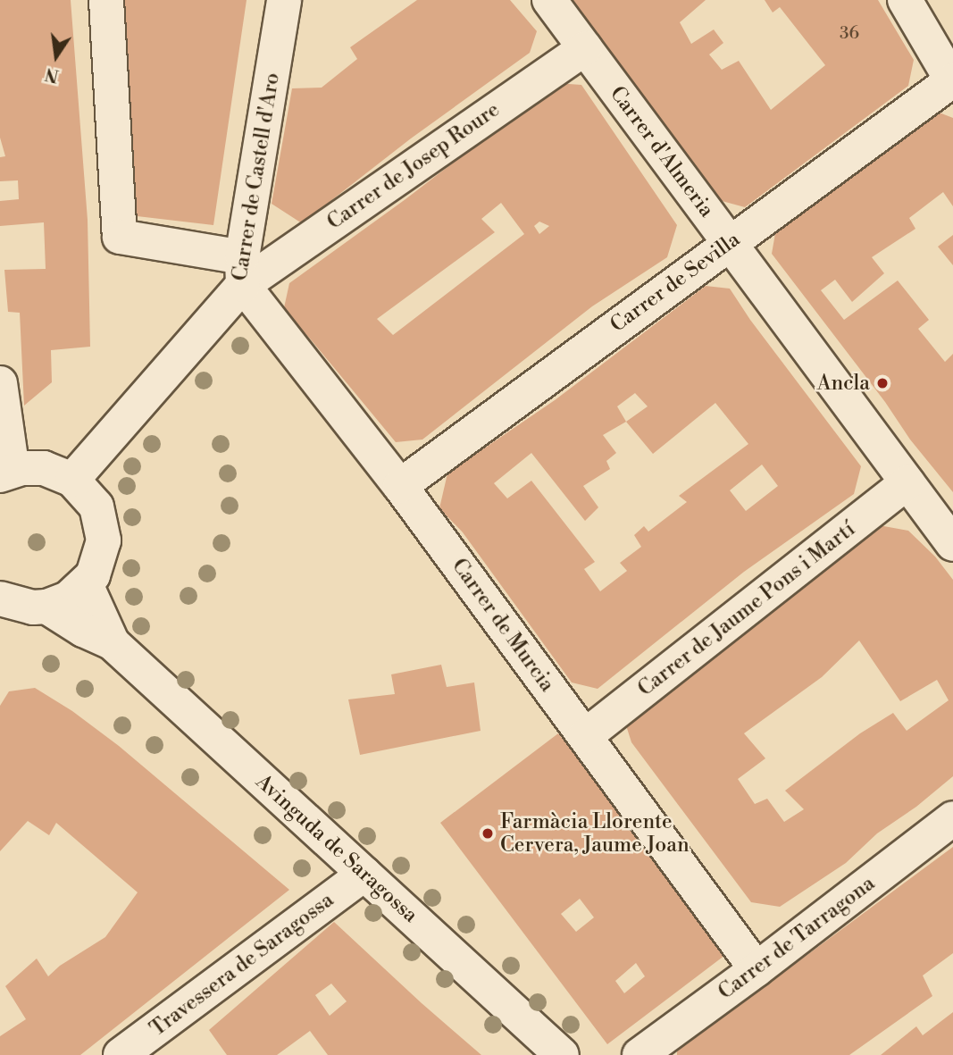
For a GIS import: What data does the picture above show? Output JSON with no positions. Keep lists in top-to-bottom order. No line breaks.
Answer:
{"streets":{"street":["Carrer d'Almeria","Carrer de Josep Roure","Carrer de Castell d'Aro","Carrer de Sevilla","Carrer de Jaume Pons i Martí","Carrer de Murcia","Avinguda de Saragossa","Carrer de Tarragona","Travessera de Saragossa"]},"crossings":[["Carrer d'Almeria","Carrer de Josep Roure"],["Carrer d'Almeria","Carrer de Sevilla"],["Carrer d'Almeria","Carrer de Jaume Pons i Martí"],["Carrer de Josep Roure","Carrer de Castell d'Aro"],["Carrer de Josep Roure","Carrer de Murcia"],["Carrer de Castell d'Aro","Carrer de Murcia"],["Carrer de Sevilla","Carrer de Murcia"],["Carrer de Jaume Pons i Martí","Carrer de Murcia"],["Carrer de Murcia","Carrer de Tarragona"],["Avinguda de Saragossa","Travessera de Saragossa"]],"places":["Ancla","Farmàcia Llorente Cervera, Jaume Joan"],"house_numbers":["36"],"north":"bottom"}
